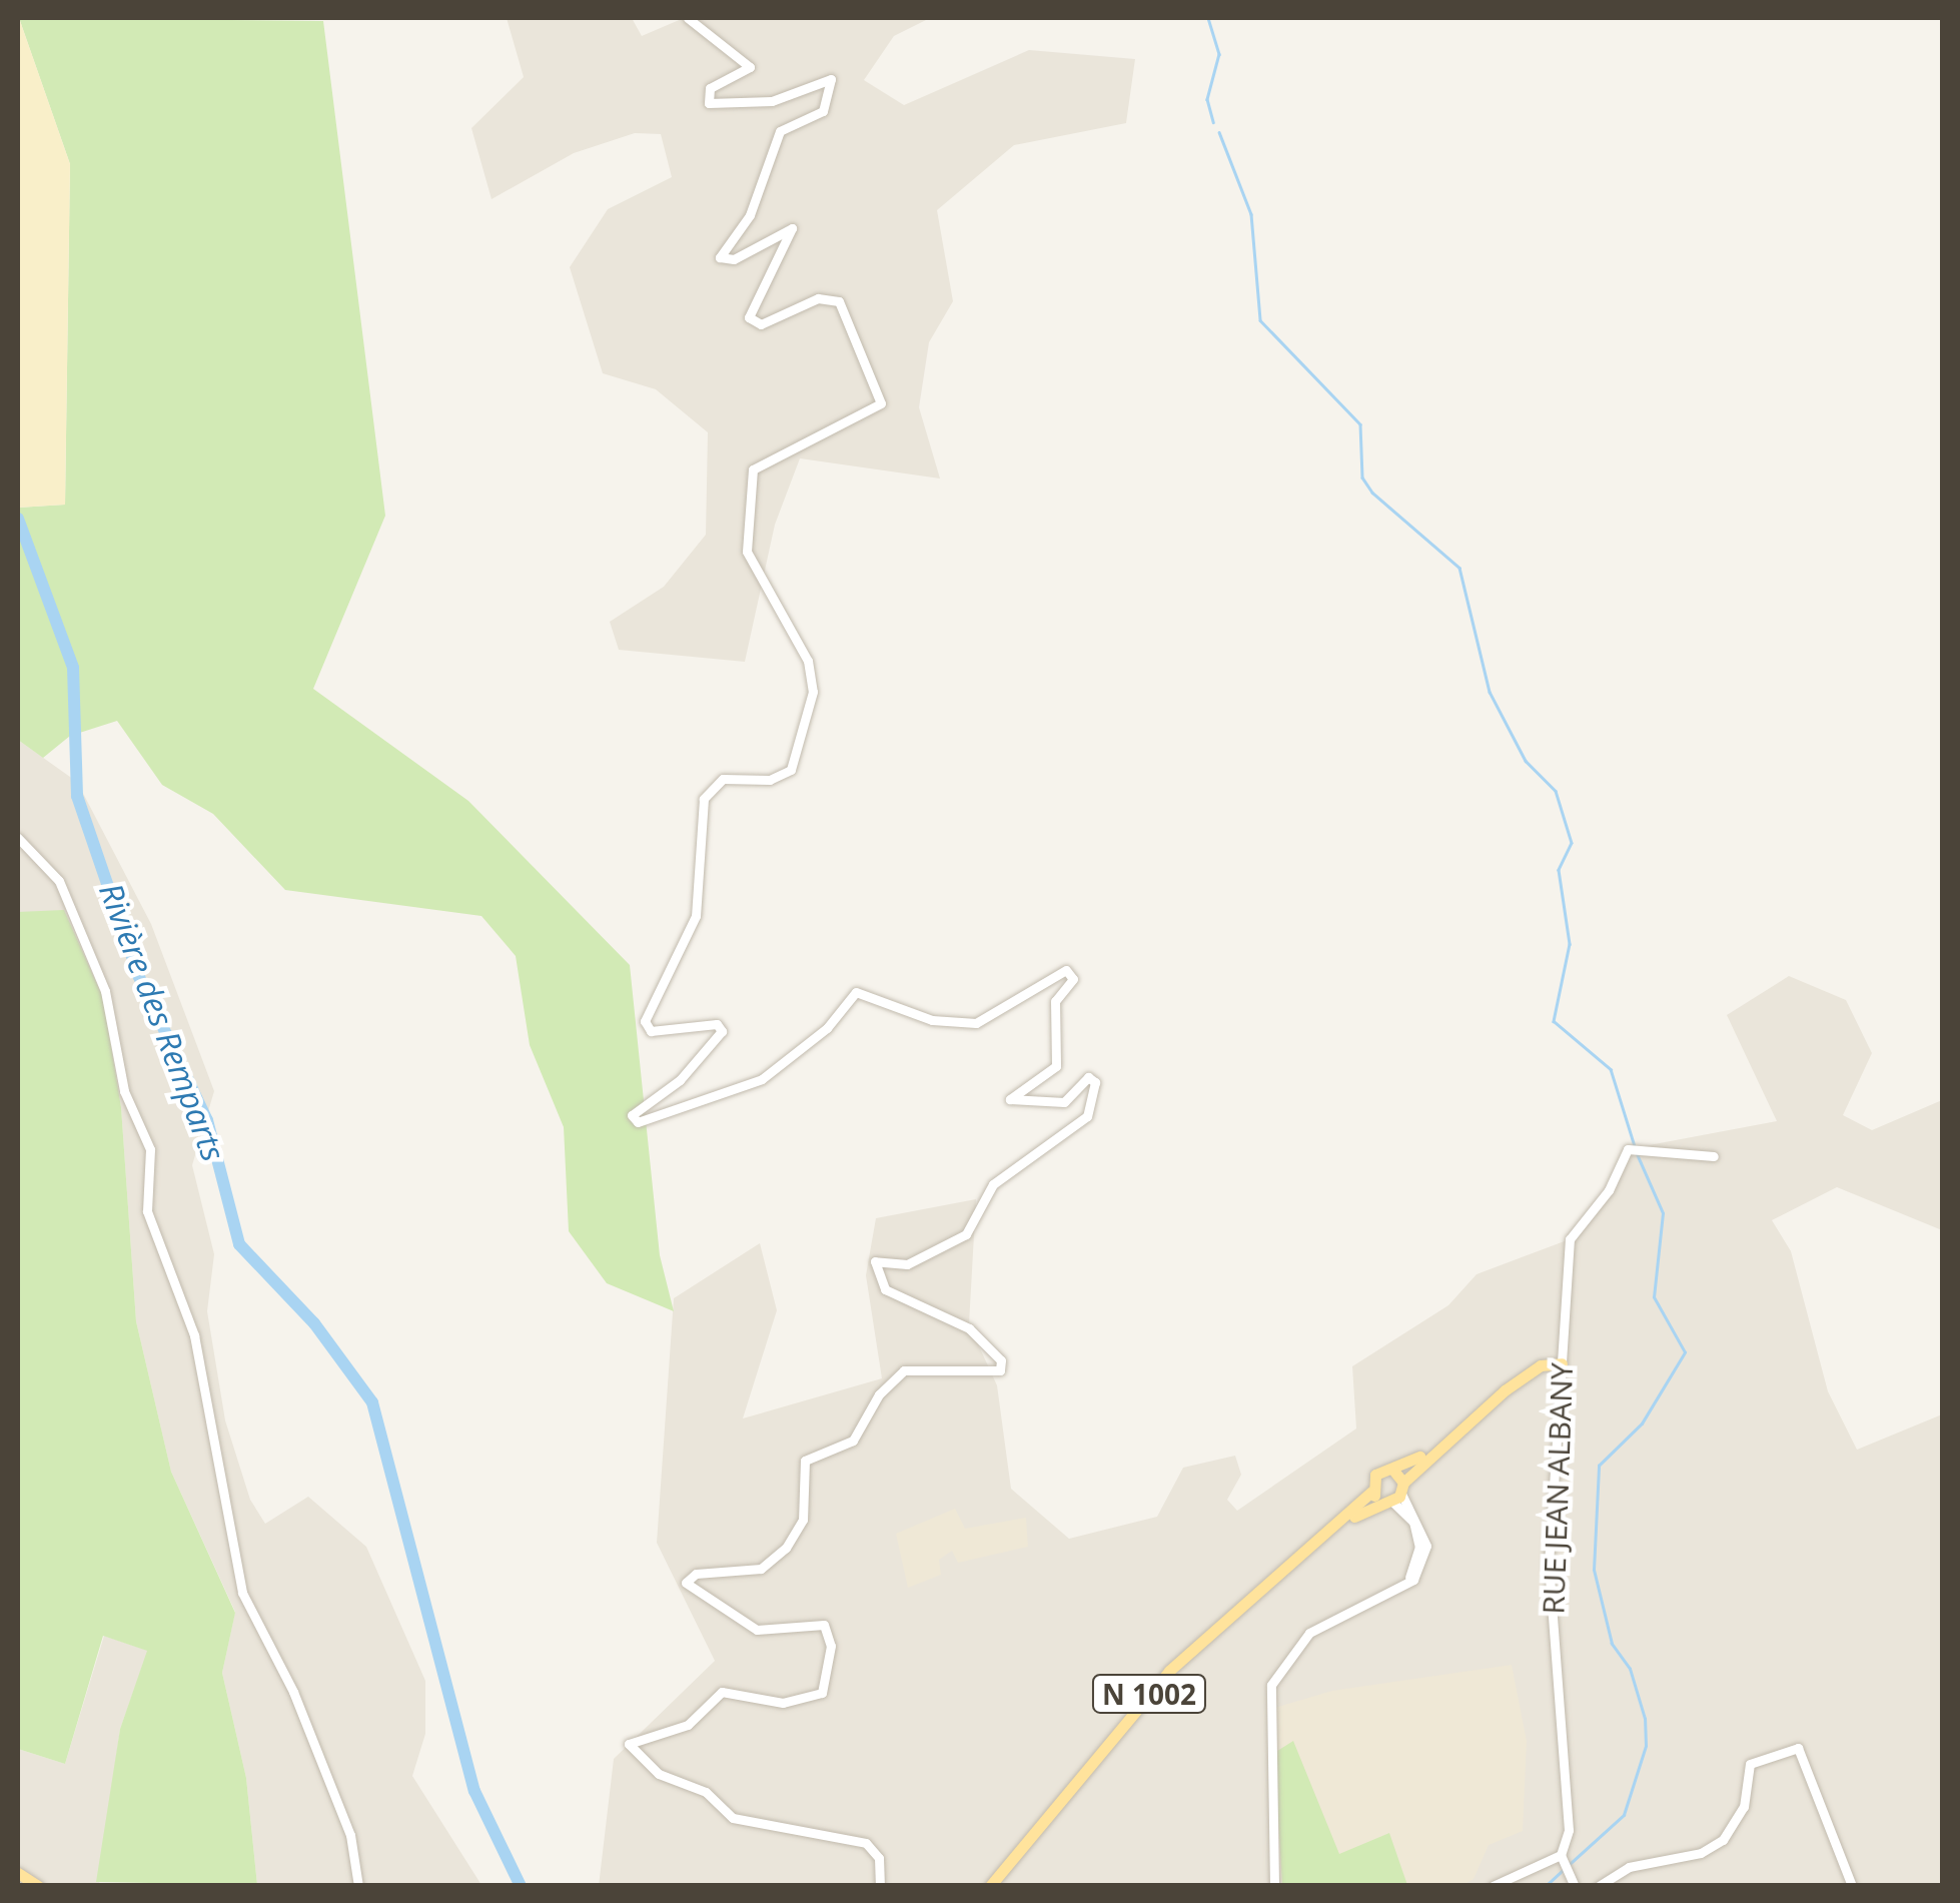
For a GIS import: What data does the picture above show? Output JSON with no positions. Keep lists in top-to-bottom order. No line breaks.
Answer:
{"streets":{"main road":["N 1002"],"street":["RUE JEAN ALBANY"]},"crossings":[["RUE JEAN ALBANY","N 1002"]],"water":["Rivière des Remparts"]}
